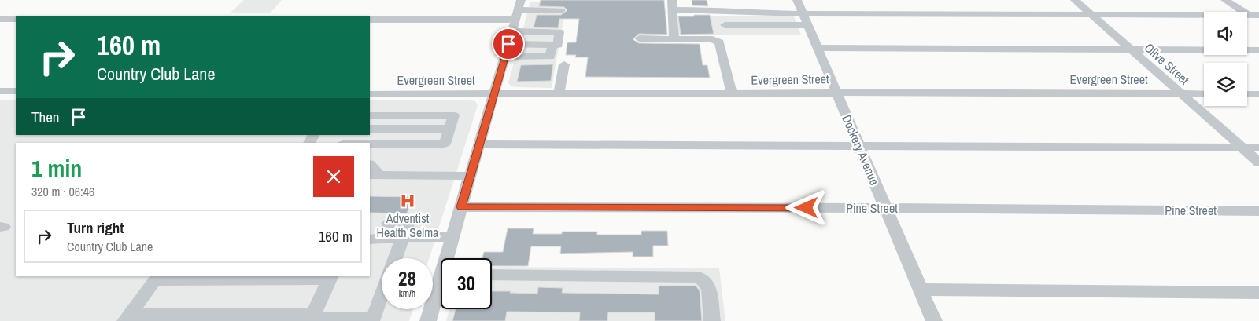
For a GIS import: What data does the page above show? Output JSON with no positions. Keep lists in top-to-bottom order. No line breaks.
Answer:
{"streets":{"street":["Olive Street","Evergreen Street","Dockery Avenue","Pine Street"]},"crossings":[["Olive Street","Evergreen Street"],["Evergreen Street","Dockery Avenue"],["Dockery Avenue","Pine Street"]],"places":{"hospital":["Adventist Health Selma"]},"page":{"turn":["160 m","Country Club Lane"],"then":"Then","heading":["1 min","320 m · 06:46"],"list":[{"name":"Turn right","note":"Country Club Lane","value":"160 m"}],"speed":"28 km/h","limit":"30"}}
